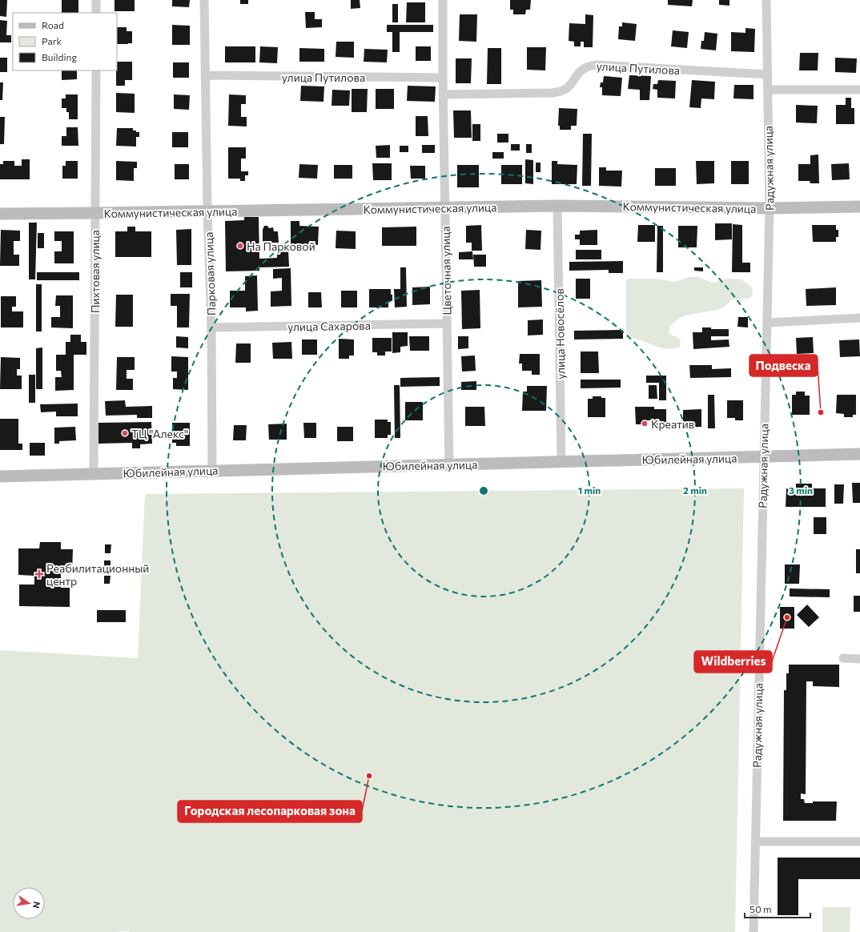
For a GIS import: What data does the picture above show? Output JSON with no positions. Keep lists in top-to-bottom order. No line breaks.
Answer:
{"streets":{"street":["улица Путилова","Радужная улица","Коммунистическая улица","Цветочная улица","Пихтовая улица","Парковая улица","улица Сахарова","улица Новосёлов","Юбилейная улица"]},"crossings":[["улица Путилова","Радужная улица"],["улица Путилова","Цветочная улица"],["улица Путилова","Парковая улица"],["Радужная улица","Коммунистическая улица"],["Радужная улица","Юбилейная улица"],["Коммунистическая улица","Цветочная улица"],["Коммунистическая улица","Пихтовая улица"],["Коммунистическая улица","Парковая улица"],["Коммунистическая улица","улица Новосёлов"],["Цветочная улица","улица Сахарова"],["Цветочная улица","Юбилейная улица"],["Пихтовая улица","Юбилейная улица"],["Парковая улица","улица Сахарова"],["Парковая улица","Юбилейная улица"],["улица Новосёлов","Юбилейная улица"]],"places":{"other":["На Парковой","Подвеска","Креатив","ТЦ \"Алекс\"","Wildberries","Городская лесопарковая зона"],"health":["Реабилитационный центр"]},"legend":["Road","Park","Building"],"scale_bar":"50 m","north":"right","rings":["1 min","2 min","3 min"]}
